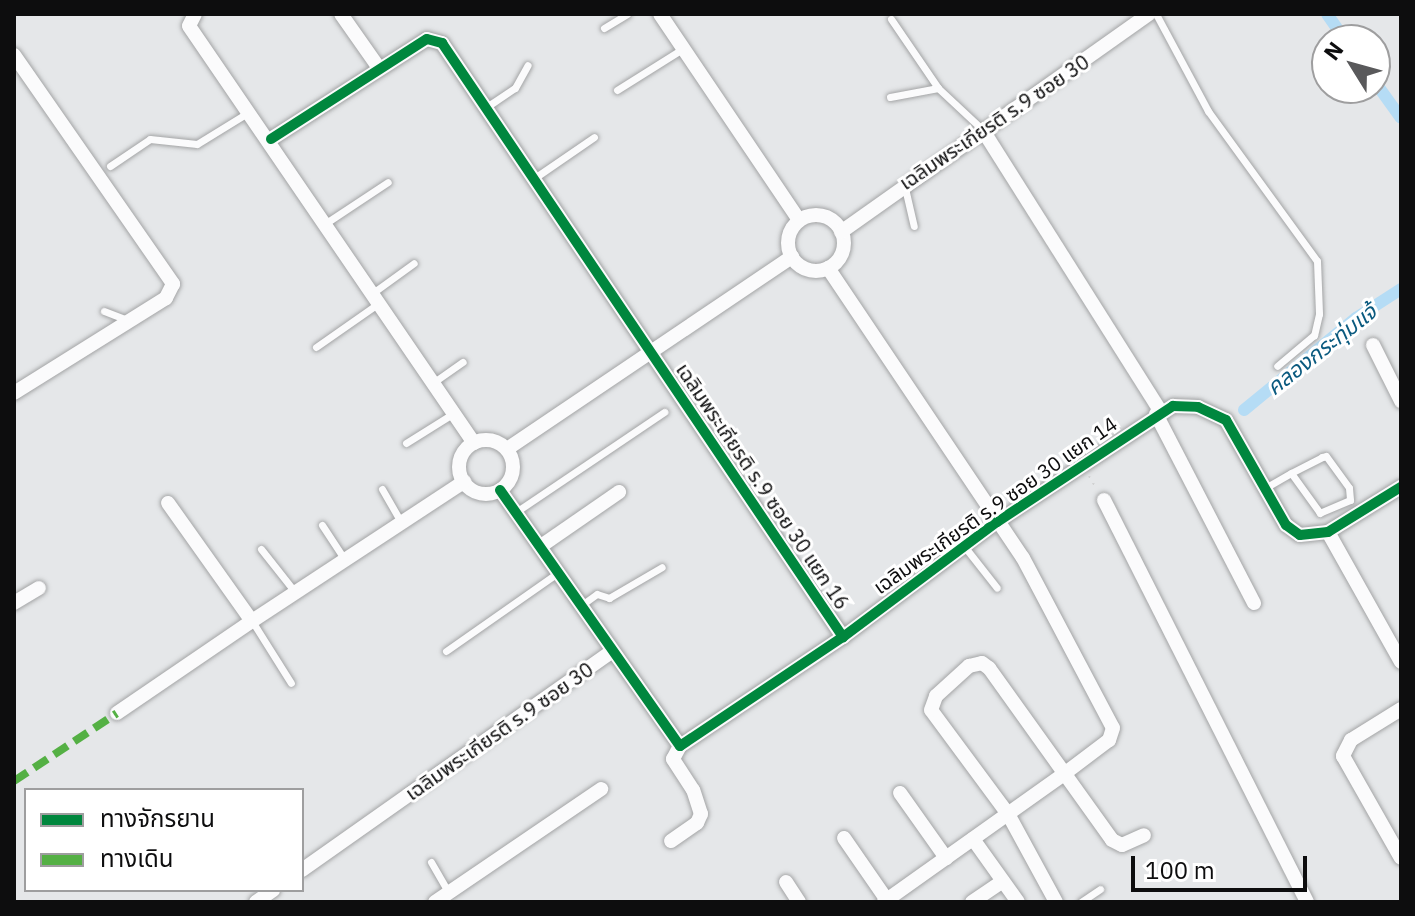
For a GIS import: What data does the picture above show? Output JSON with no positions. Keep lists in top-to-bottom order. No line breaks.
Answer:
{"streets":{"street":["เฉลิมพระเกียรติ ร.9 ซอย 30","เฉลิมพระเกียรติ ร.9 ซอย 30 แยก 16","เฉลิมพระเกียรติ ร.9 ซอย 30 แยก 14"]},"crossings":[["เฉลิมพระเกียรติ ร.9 ซอย 30 แยก 16","เฉลิมพระเกียรติ ร.9 ซอย 30 แยก 14"]],"water":["คลองกระทุ่มแจ้"],"legend":["ทางจักรยาน","ทางเดิน"],"scale_bar":"100 m","north":"top left"}
